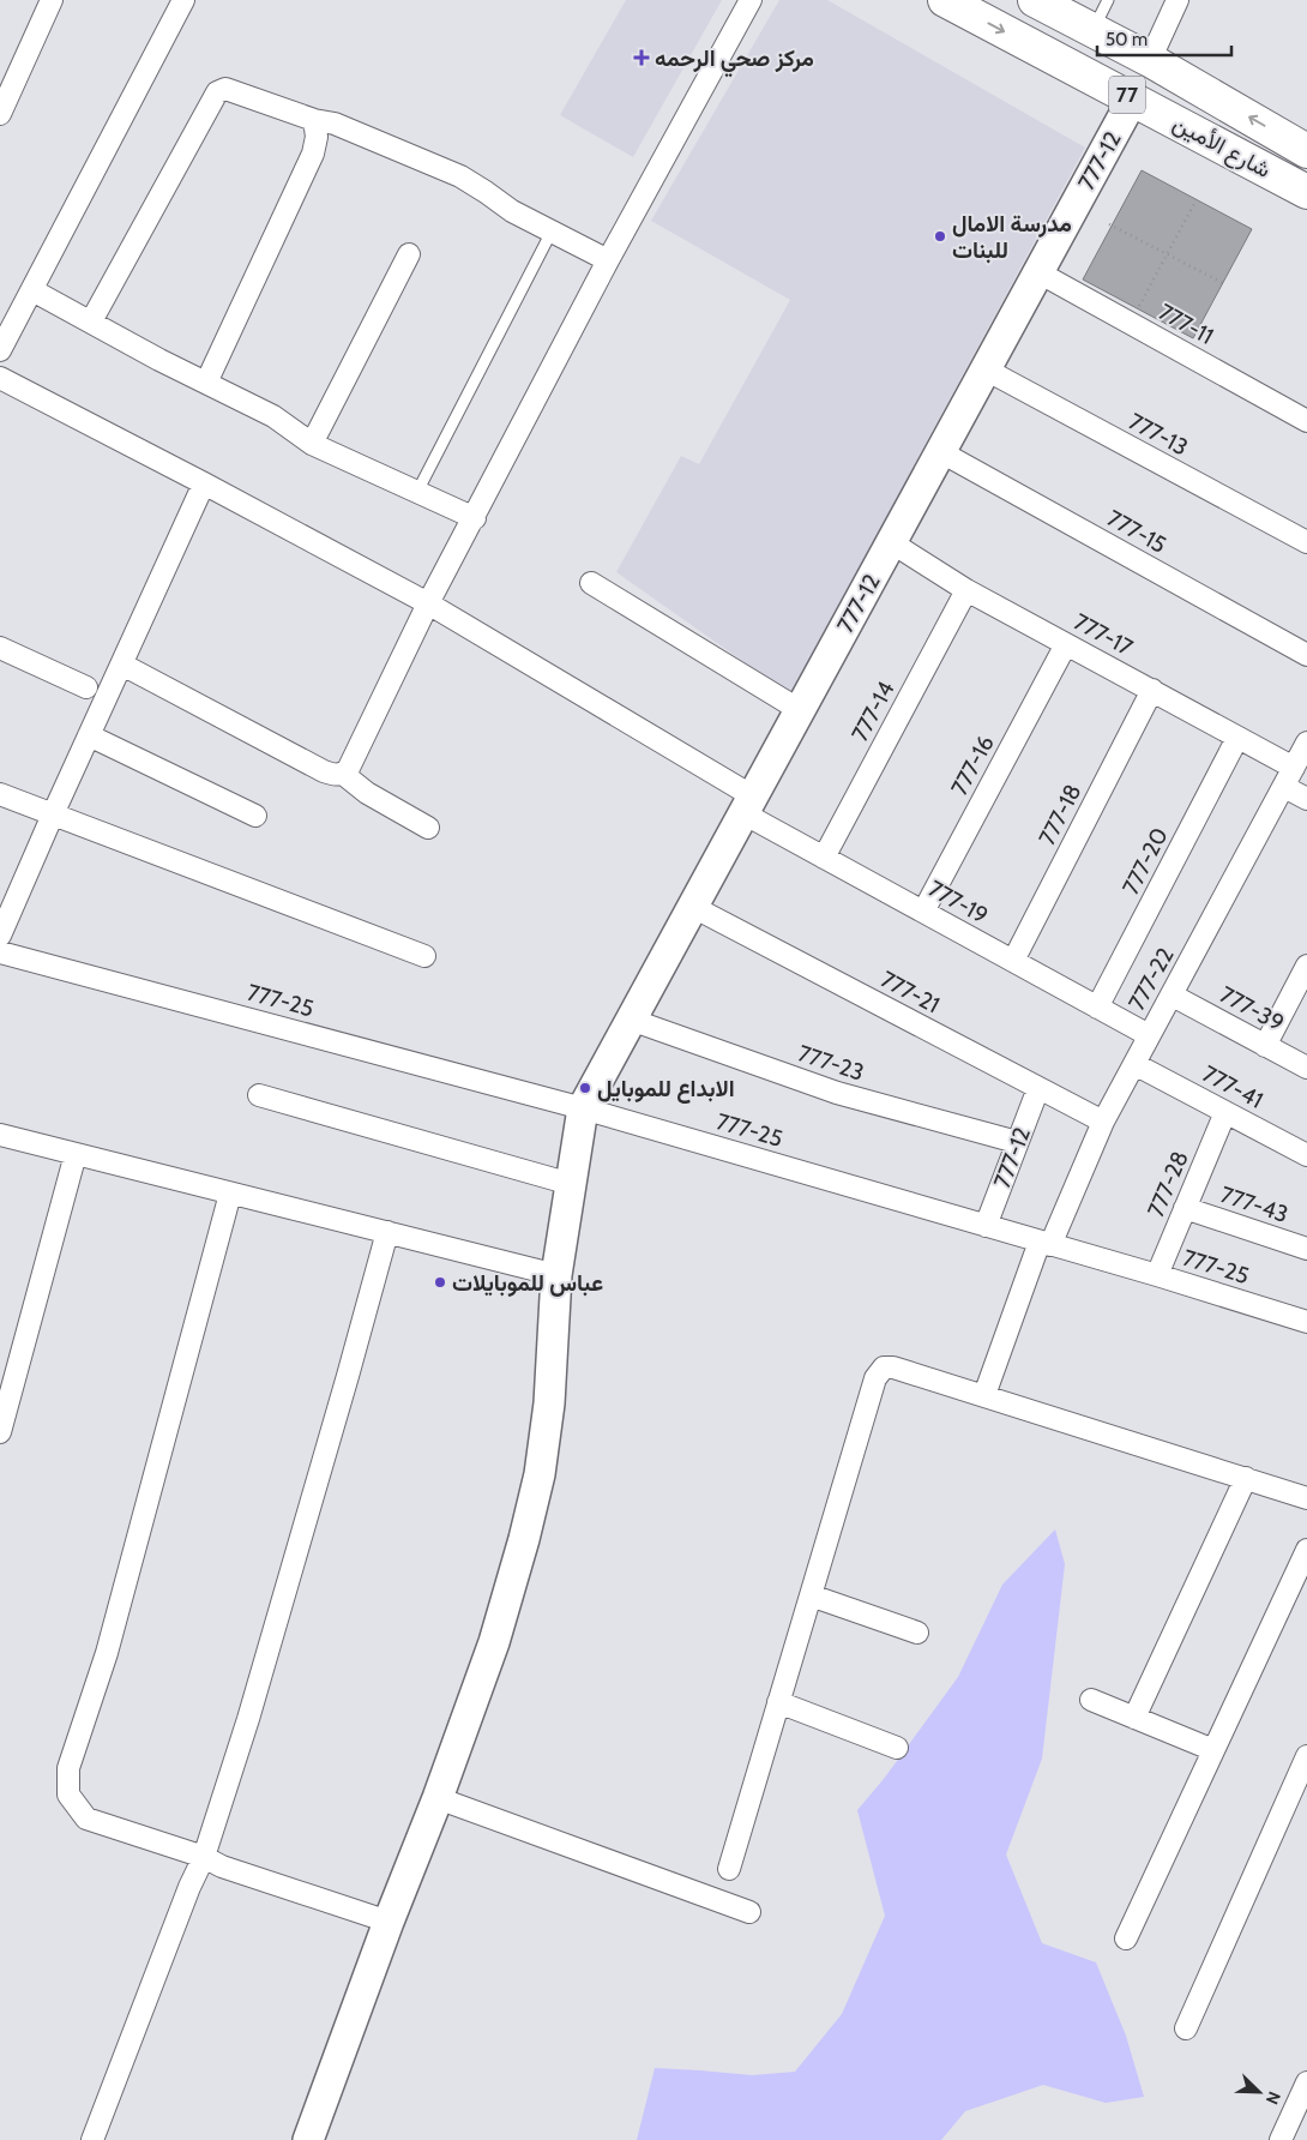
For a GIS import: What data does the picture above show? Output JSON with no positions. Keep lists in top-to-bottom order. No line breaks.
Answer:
{"streets":{"main road":["77","شارع الأمين"],"street":["777-12","777-11","777-13","777-15","777-17","777-14","777-16","777-18","777-20","777-19","777-22","777-21","777-25","777-39","777-23","777-41","777-28","777-43"]},"crossings":[["شارع الأمين","777-12"],["777-12","777-11"],["777-12","777-13"],["777-12","777-15"],["777-12","777-17"],["777-12","777-19"],["777-12","777-21"],["777-12","777-25"],["777-12","777-23"],["777-17","777-14"],["777-17","777-16"],["777-17","777-18"],["777-17","777-20"],["777-17","777-22"],["777-14","777-19"],["777-16","777-19"],["777-18","777-19"],["777-20","777-19"],["777-19","777-22"],["777-22","777-21"],["777-22","777-25"],["777-22","777-39"],["777-22","777-41"],["777-25","777-28"],["777-41","777-28"],["777-28","777-43"]],"places":{"health":["مركز صحي الرحمه"],"other":["مدرسة الامال للبنات","الابداع للموبايل","عباس للموبايلات"]},"scale_bar":"50 m","north":"bottom right"}
